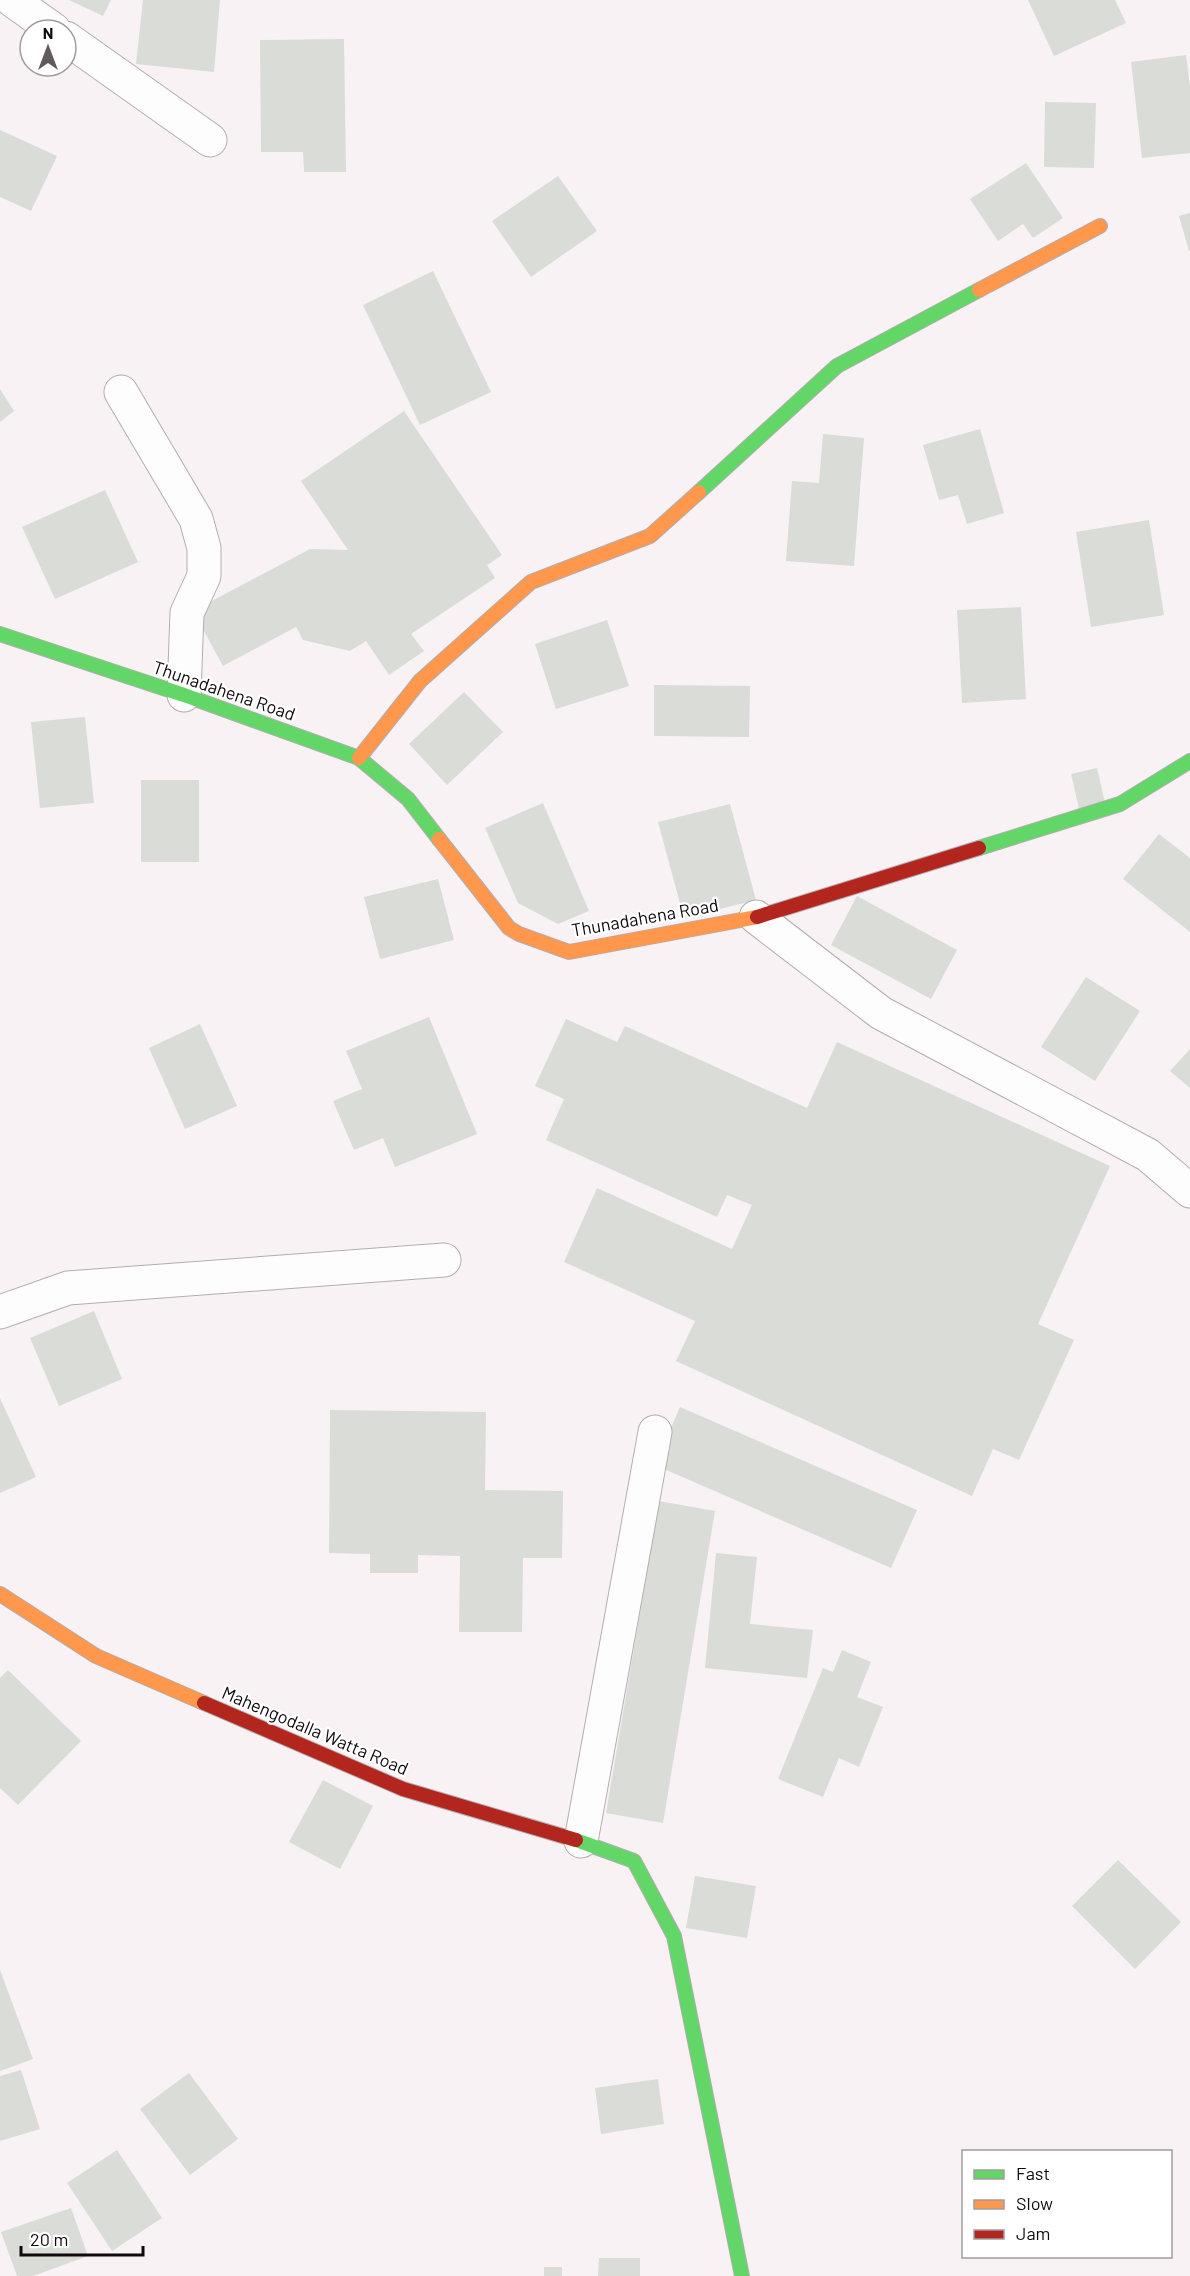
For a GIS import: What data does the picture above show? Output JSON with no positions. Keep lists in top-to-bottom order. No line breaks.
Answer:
{"streets":{"street":["Thunadahena Road","Mahengodalla Watta Road"]},"legend":["Fast","Slow","Jam"],"scale_bar":"20 m","north":"top"}
